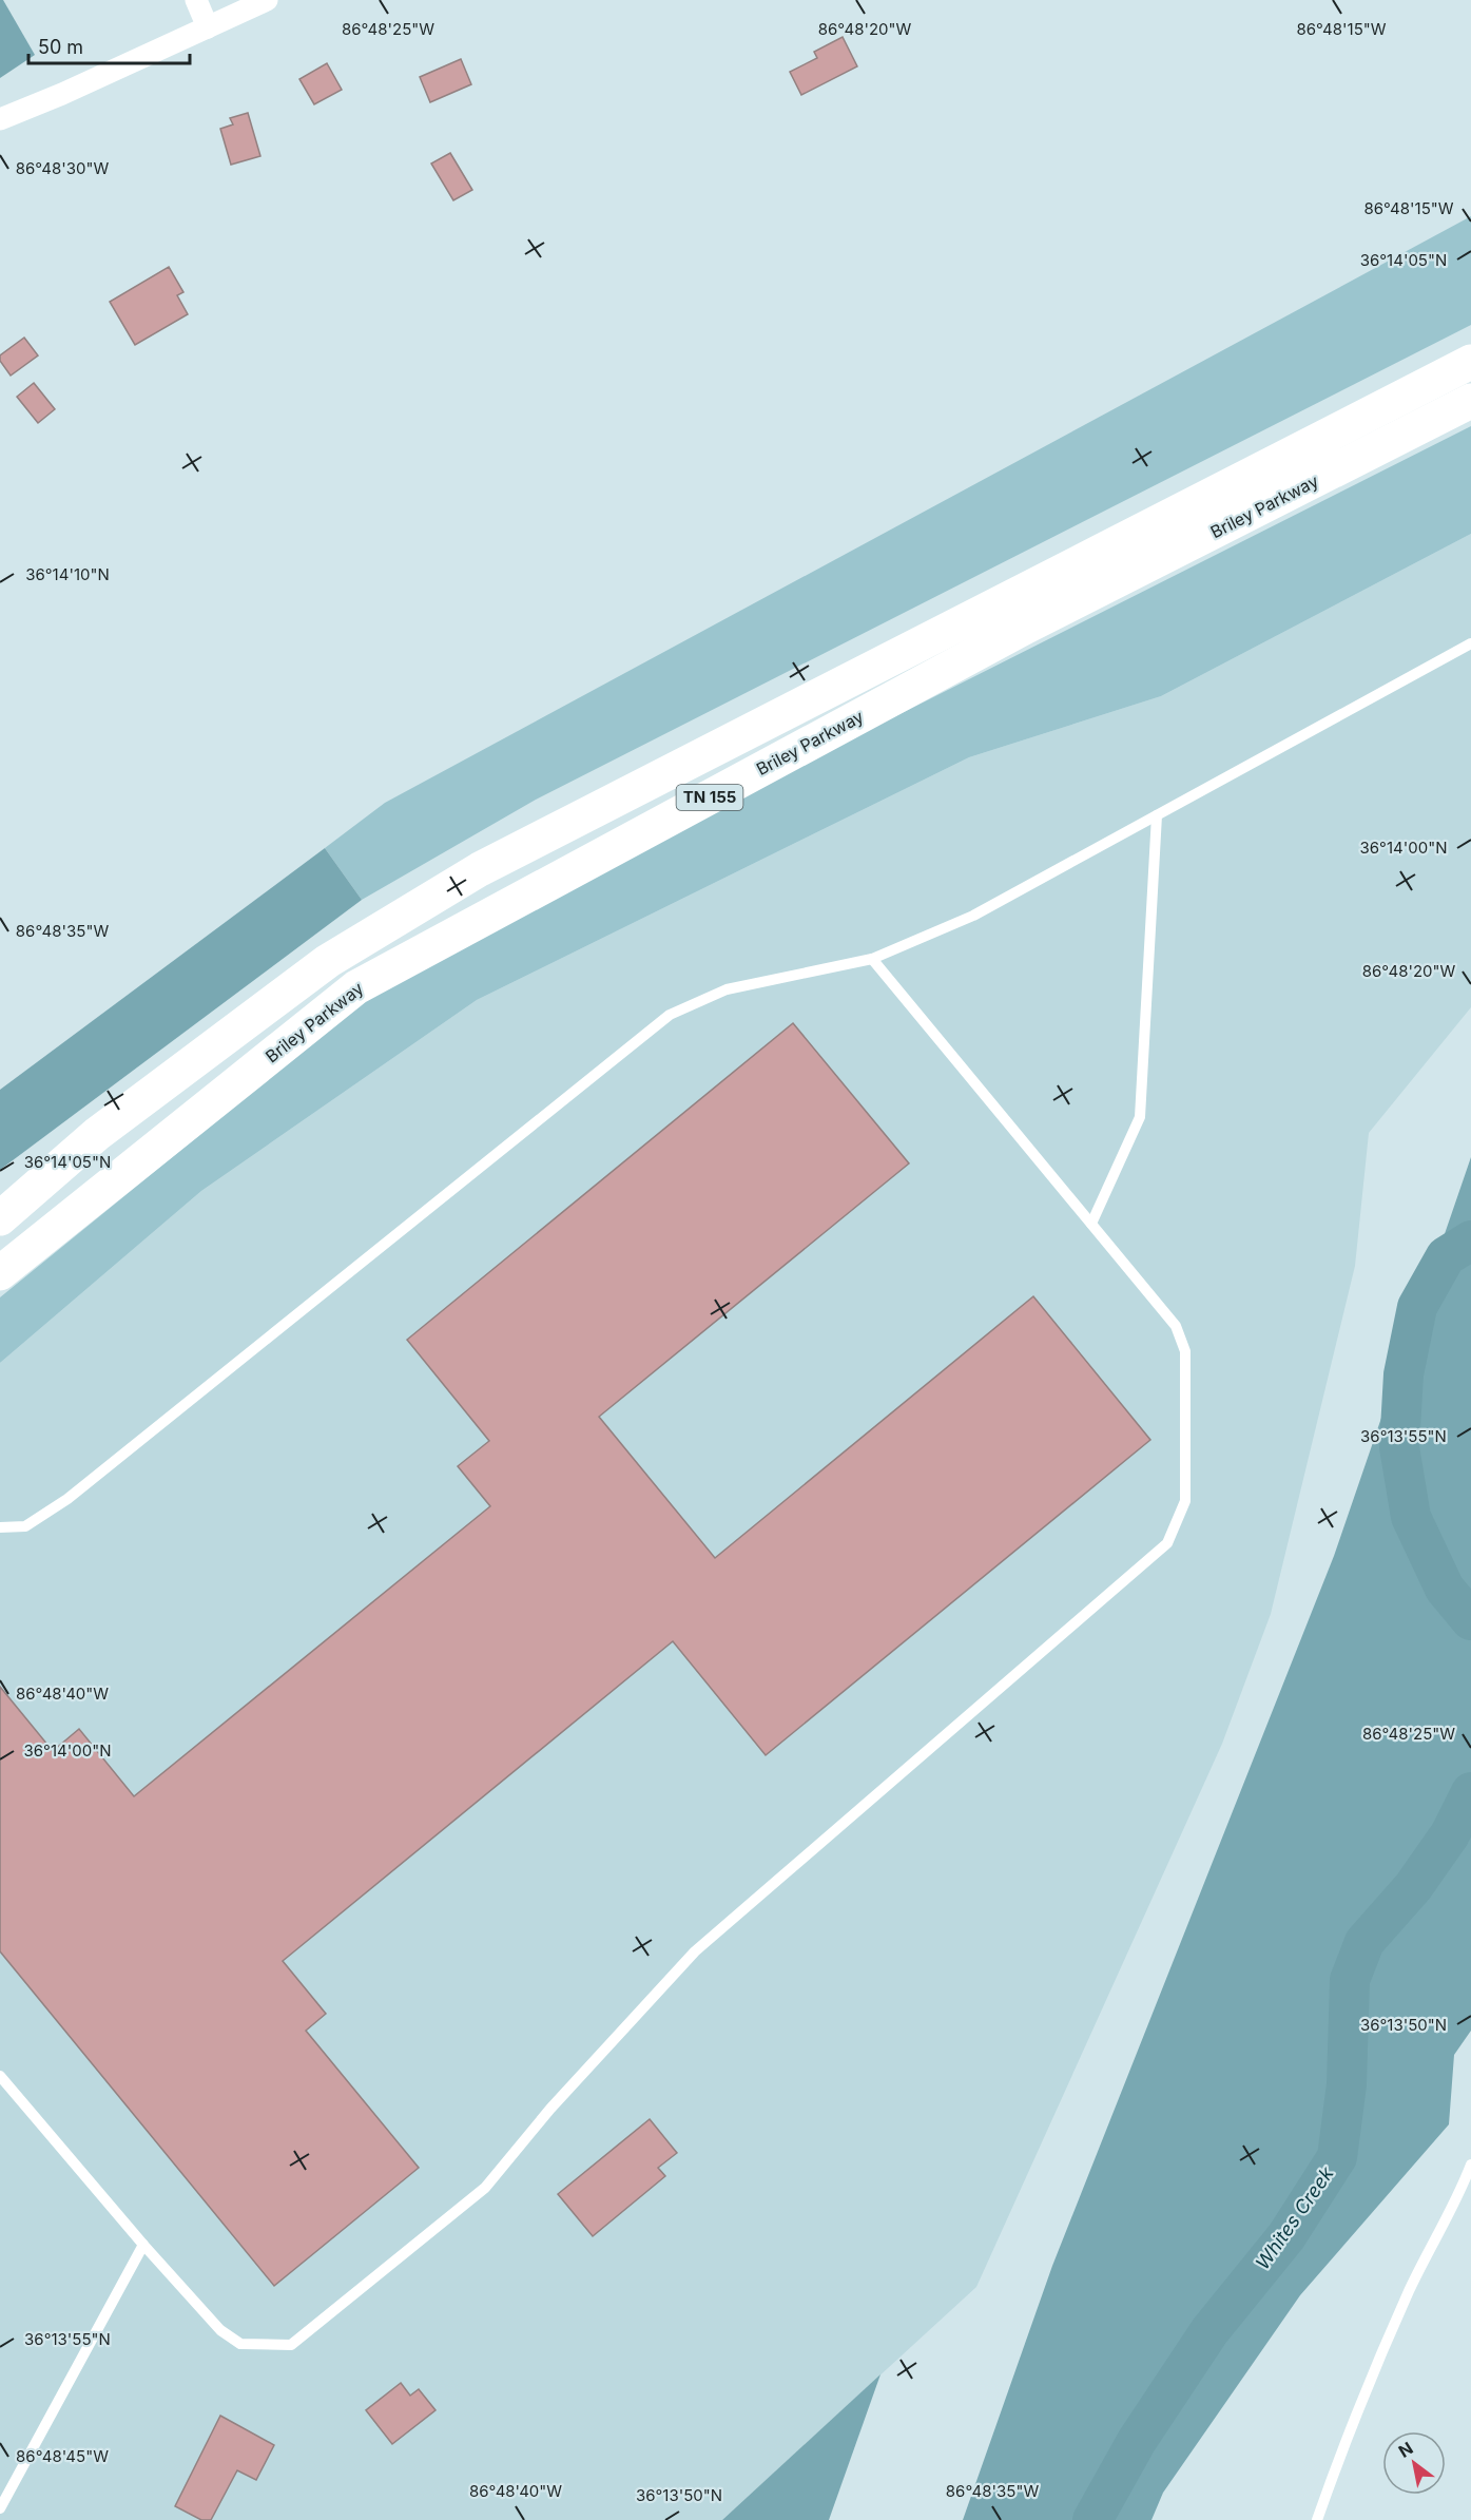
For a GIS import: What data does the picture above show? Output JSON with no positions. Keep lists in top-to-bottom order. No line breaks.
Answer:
{"streets":{"highway":["Briley Parkway","TN 155"]},"water":["Whites Creek"],"scale_bar":"50 m","north":"top left","coordinates":["86°48'25\"W","86°48'15\"W","86°48'20\"W","86°48'30\"W","36°14'05\"N","36°14'10\"N","36°14'00\"N","86°48'35\"W","36°13'55\"N","86°48'40\"W","36°13'50\"N","86°48'45\"W"]}
